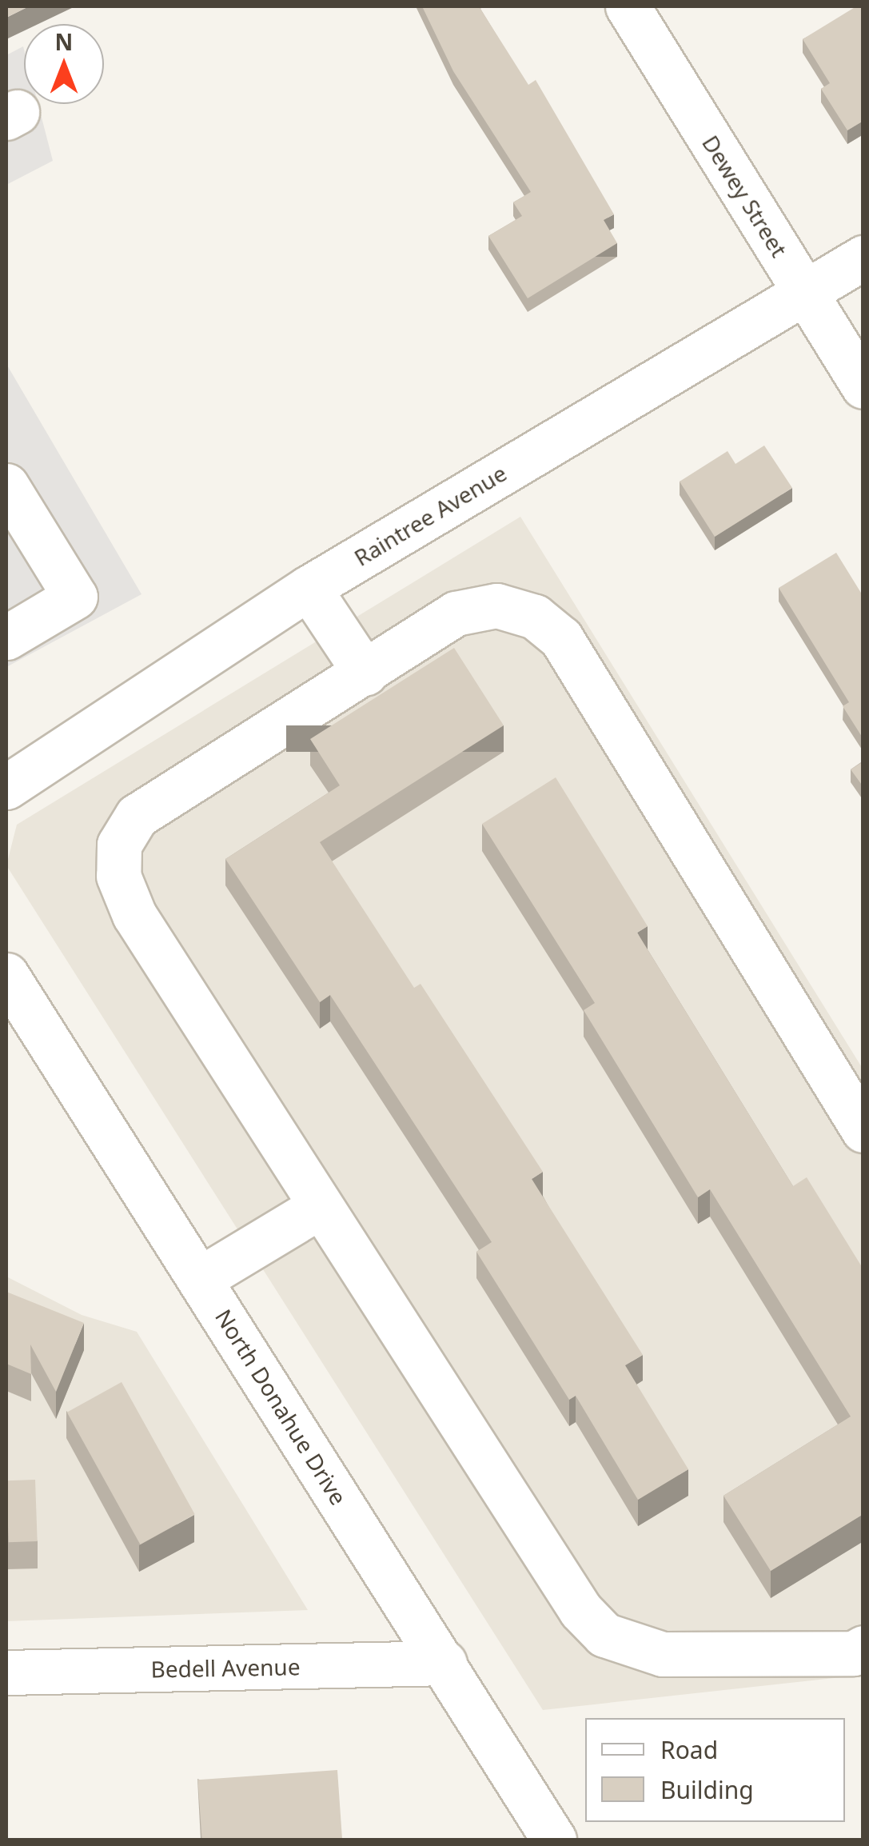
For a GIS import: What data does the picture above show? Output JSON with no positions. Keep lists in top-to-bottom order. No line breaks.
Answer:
{"streets":{"street":["Dewey Street","Raintree Avenue","North Donahue Drive","Bedell Avenue"]},"crossings":[["Dewey Street","Raintree Avenue"],["North Donahue Drive","Bedell Avenue"]],"legend":["Road","Building"],"north":"top"}
